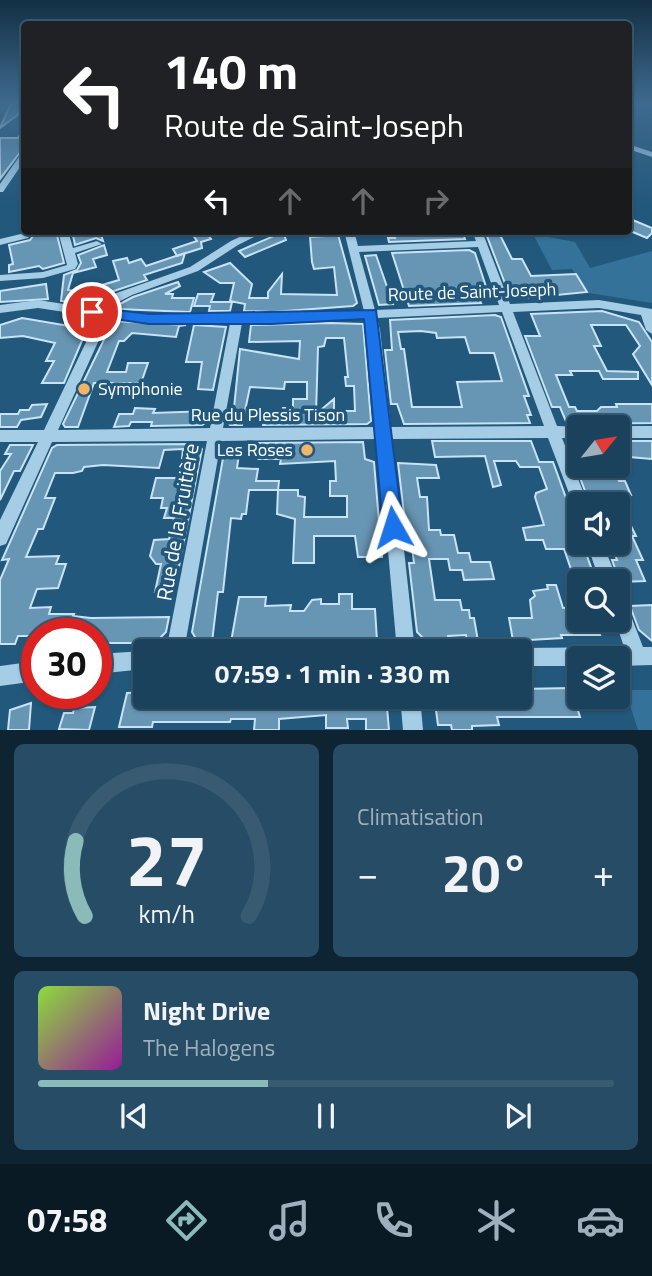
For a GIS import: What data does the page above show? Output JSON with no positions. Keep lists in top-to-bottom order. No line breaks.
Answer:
{"streets":{"street":["Route de Saint-Joseph","Rue du Plessis Tison","Rue de la Fruitière"]},"crossings":[["Route de Saint-Joseph","Rue de la Fruitière"],["Rue du Plessis Tison","Rue de la Fruitière"]],"places":["Symphonie","Les Roses"],"north":"top right","page":{"turn":["140 m","Route de Saint-Joseph"],"limit":"30","trip":"07:59 · 1 min · 330 m","tile":"Climatisation","heat":["−","20°","+"],"song":["Night Drive","The Halogens"],"tabs":"07:58","gauge":["27","km/h"]}}
